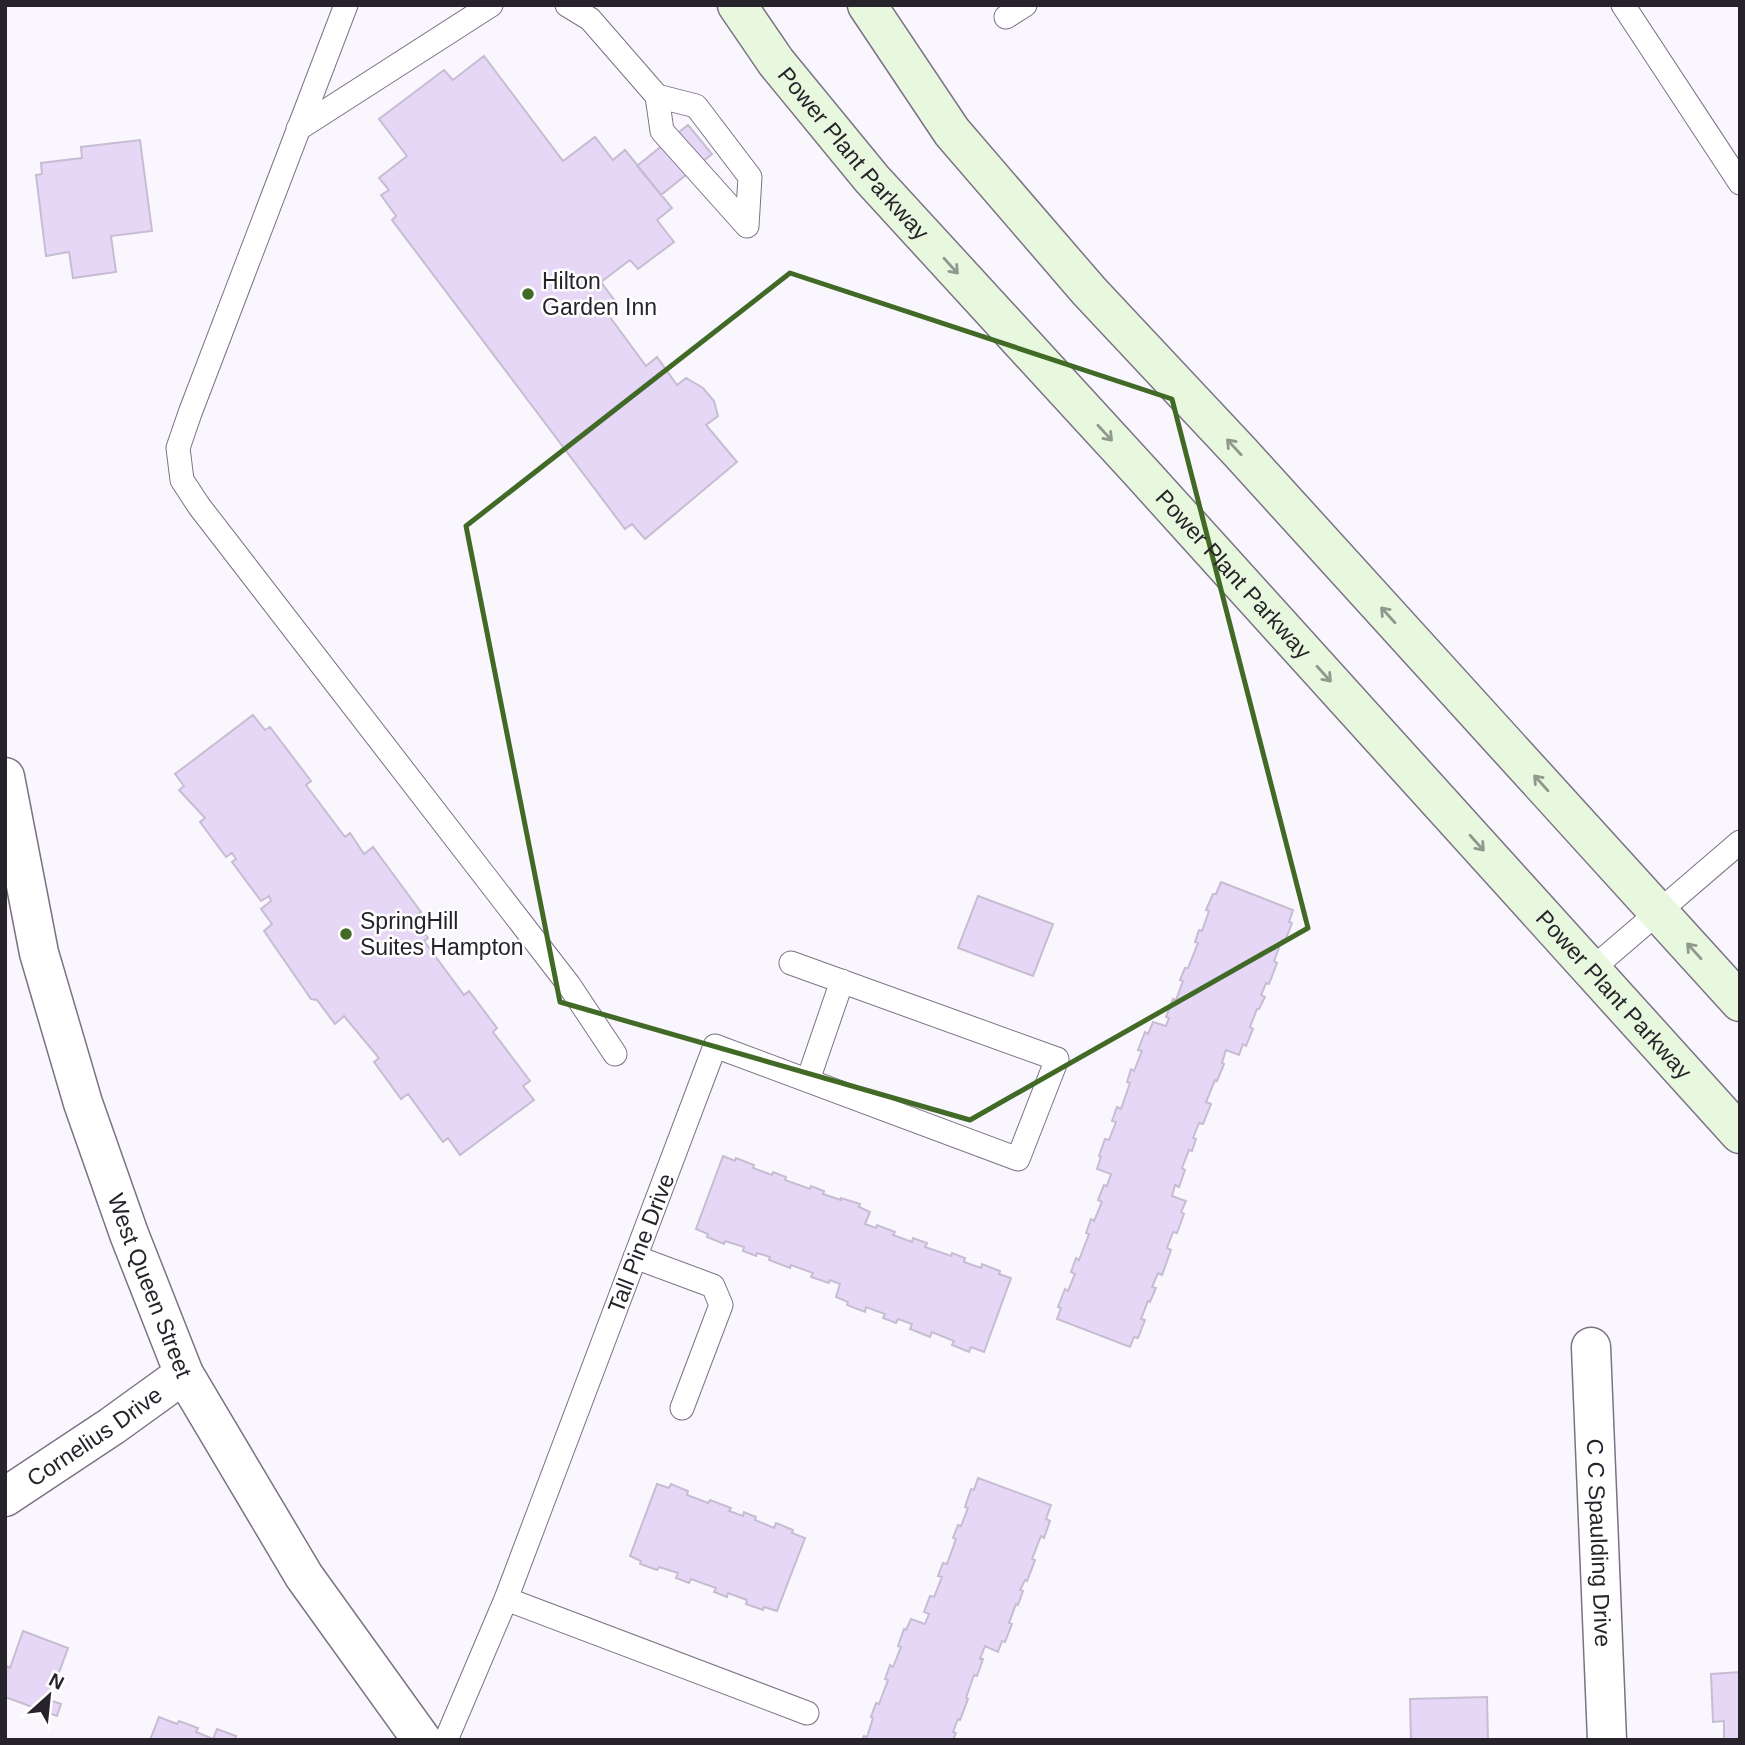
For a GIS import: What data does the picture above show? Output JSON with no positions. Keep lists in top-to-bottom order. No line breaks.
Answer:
{"streets":{"main road":["Power Plant Parkway"],"street":["West Queen Street","Cornelius Drive","C C Spaulding Drive"],"lane":["Tall Pine Drive"]},"crossings":[["West Queen Street","Cornelius Drive"]],"places":["Hilton Garden Inn","SpringHill Suites Hampton"],"north":"top right"}
